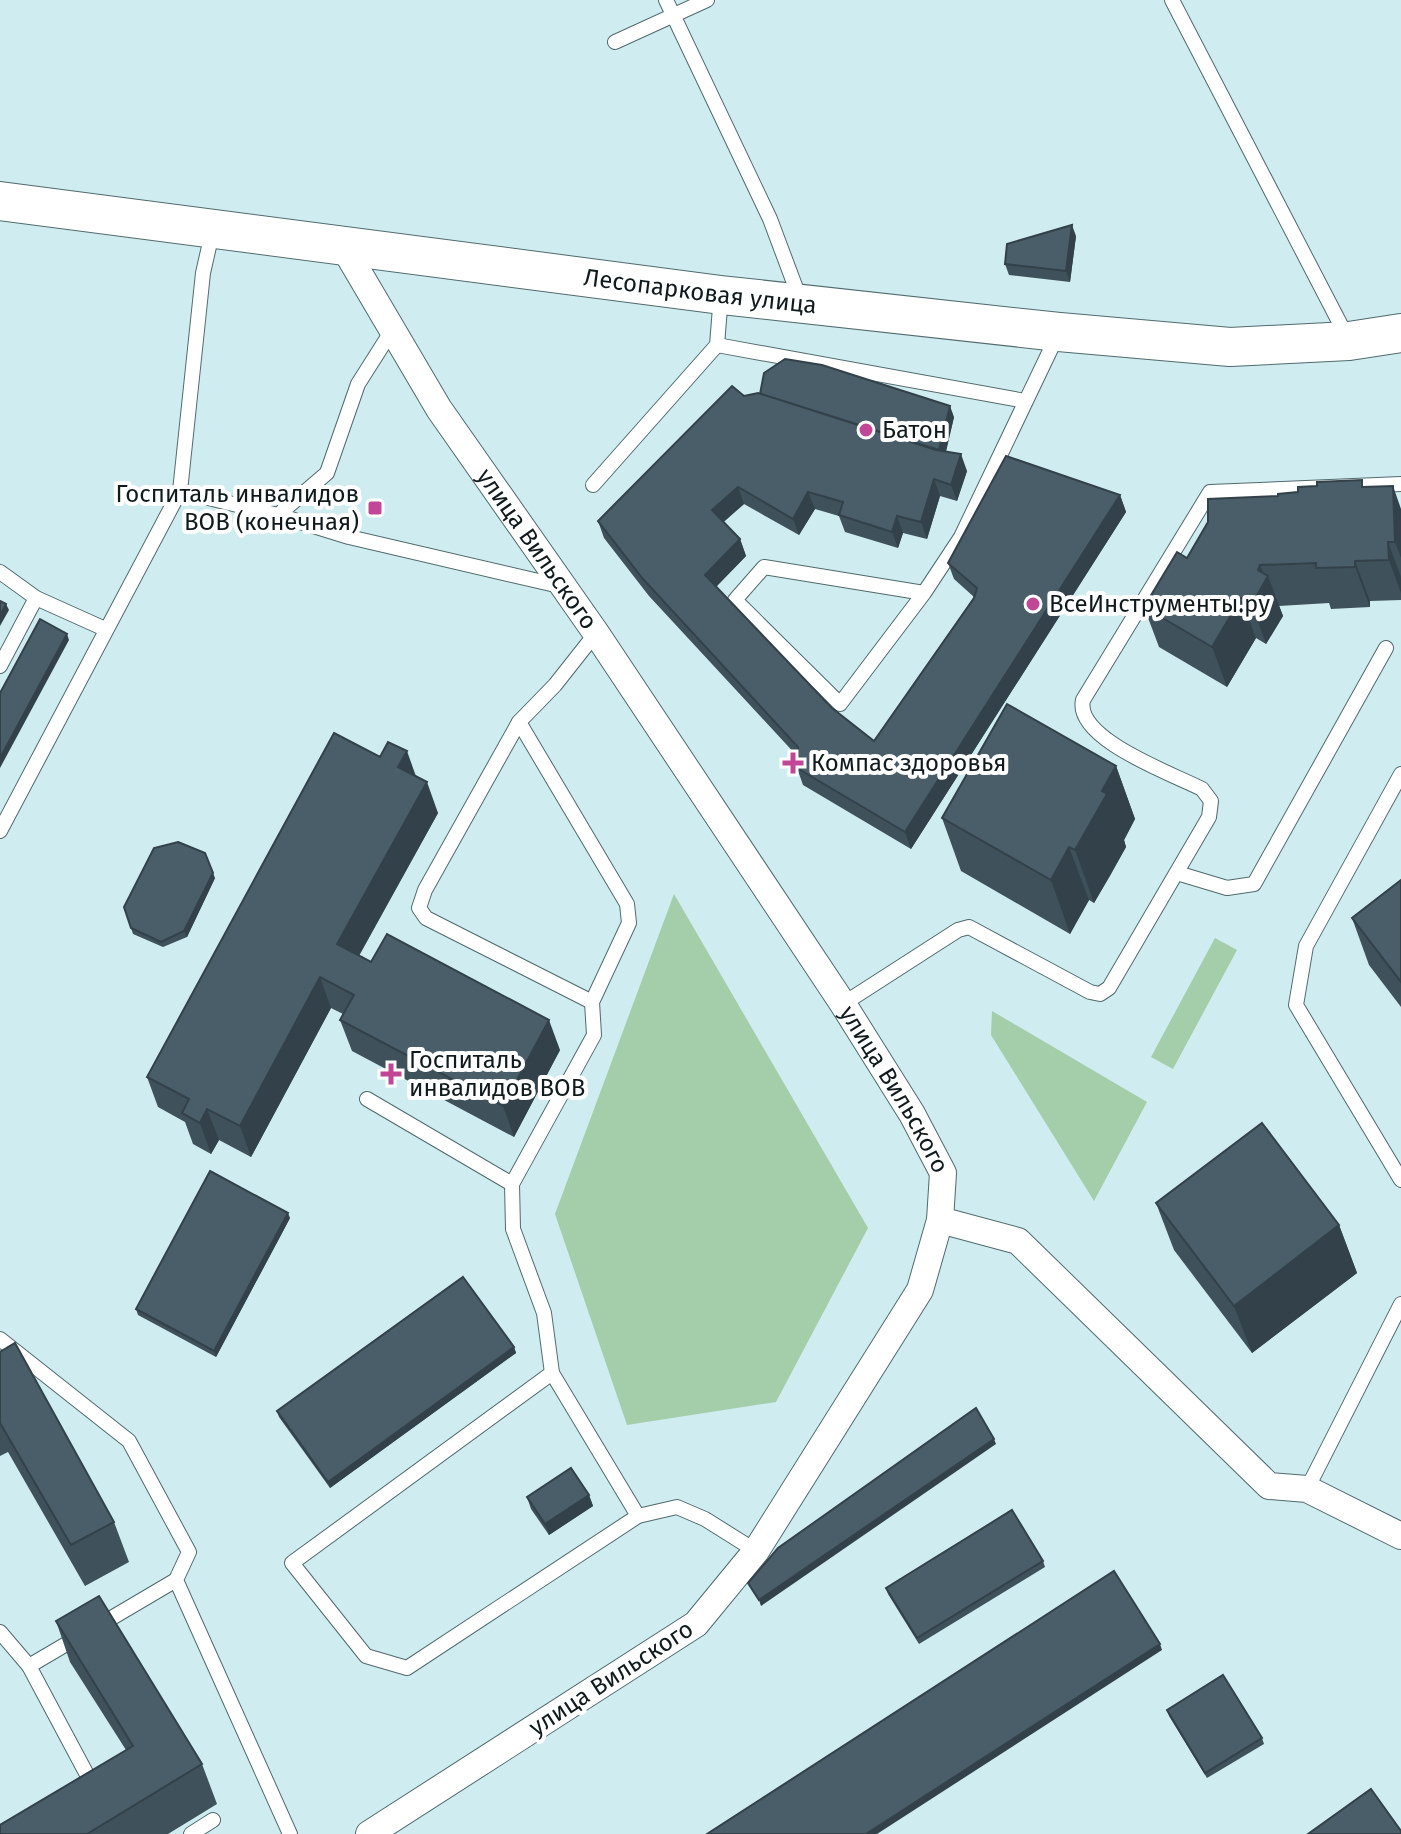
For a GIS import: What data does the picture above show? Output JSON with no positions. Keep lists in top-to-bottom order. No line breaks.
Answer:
{"streets":{"main road":["Лесопарковая улица"],"street":["улица Вильского"]},"crossings":[["Лесопарковая улица","улица Вильского"]],"places":{"other":["Батон","ВсеИнструменты.ру"],"transit":["Госпиталь инвалидов ВОВ (конечная)"],"health":["Компас здоровья","Госпиталь инвалидов ВОВ"]}}
